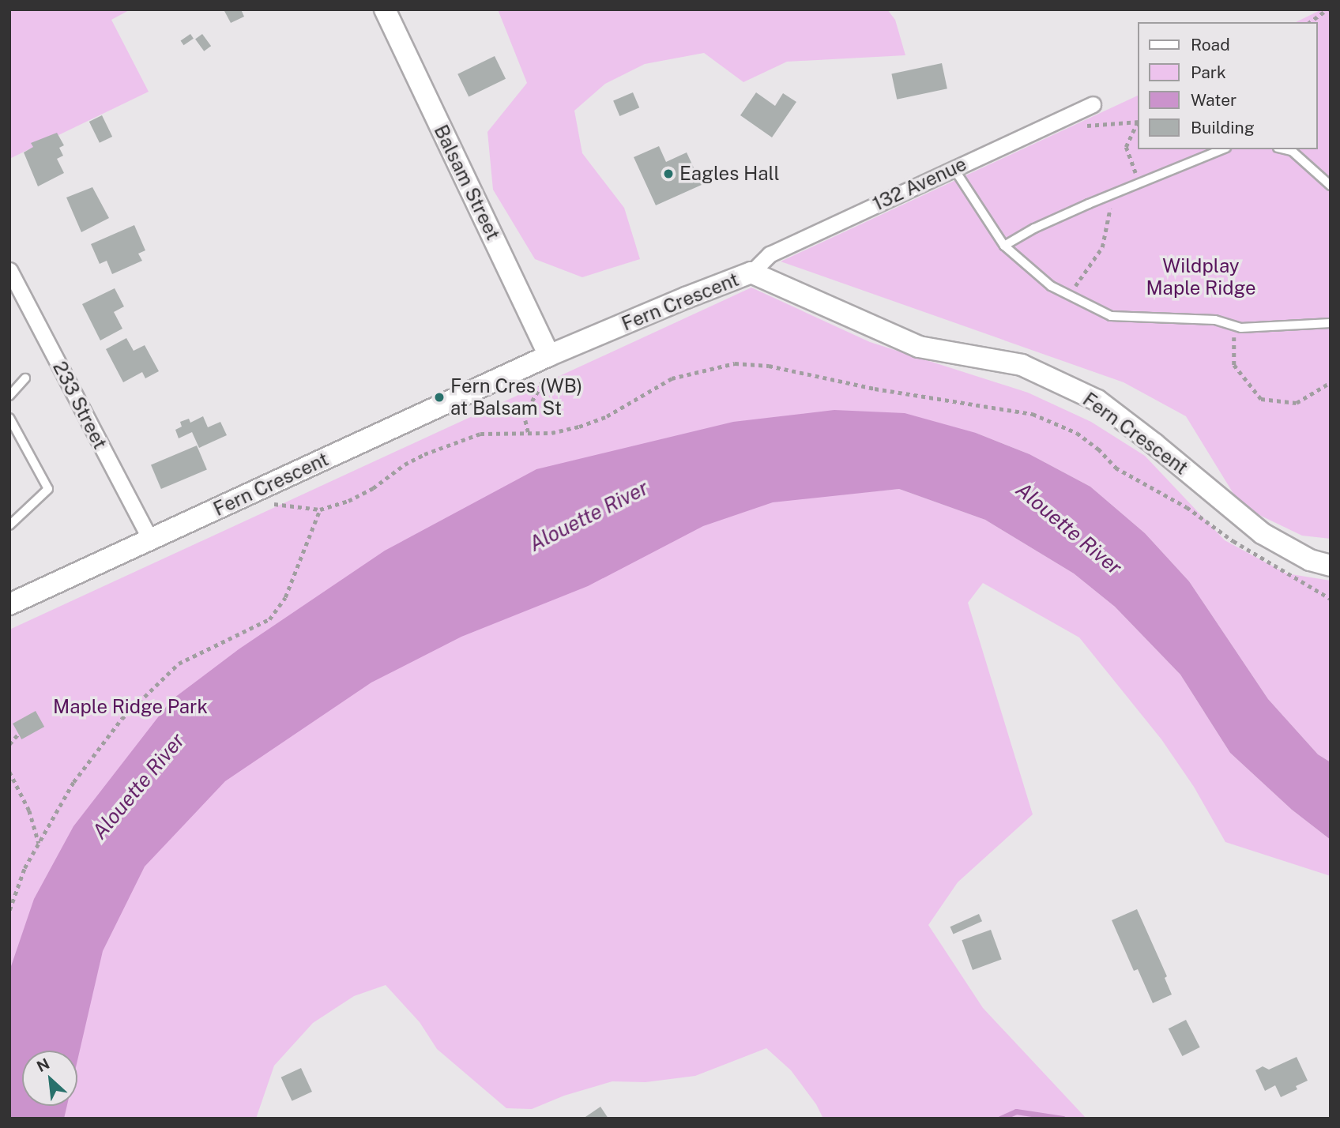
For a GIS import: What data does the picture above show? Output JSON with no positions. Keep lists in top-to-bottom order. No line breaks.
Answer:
{"streets":{"street":["Balsam Street","132 Avenue","Fern Crescent","233 Street"]},"crossings":[["Balsam Street","Fern Crescent"],["132 Avenue","Fern Crescent"],["Fern Crescent","233 Street"]],"water":["Alouette River"],"parks":["Wildplay Maple Ridge","Maple Ridge Park"],"places":["Eagles Hall","Fern Cres (WB) at Balsam St"],"legend":["Road","Park","Water","Building"],"north":"top left"}
